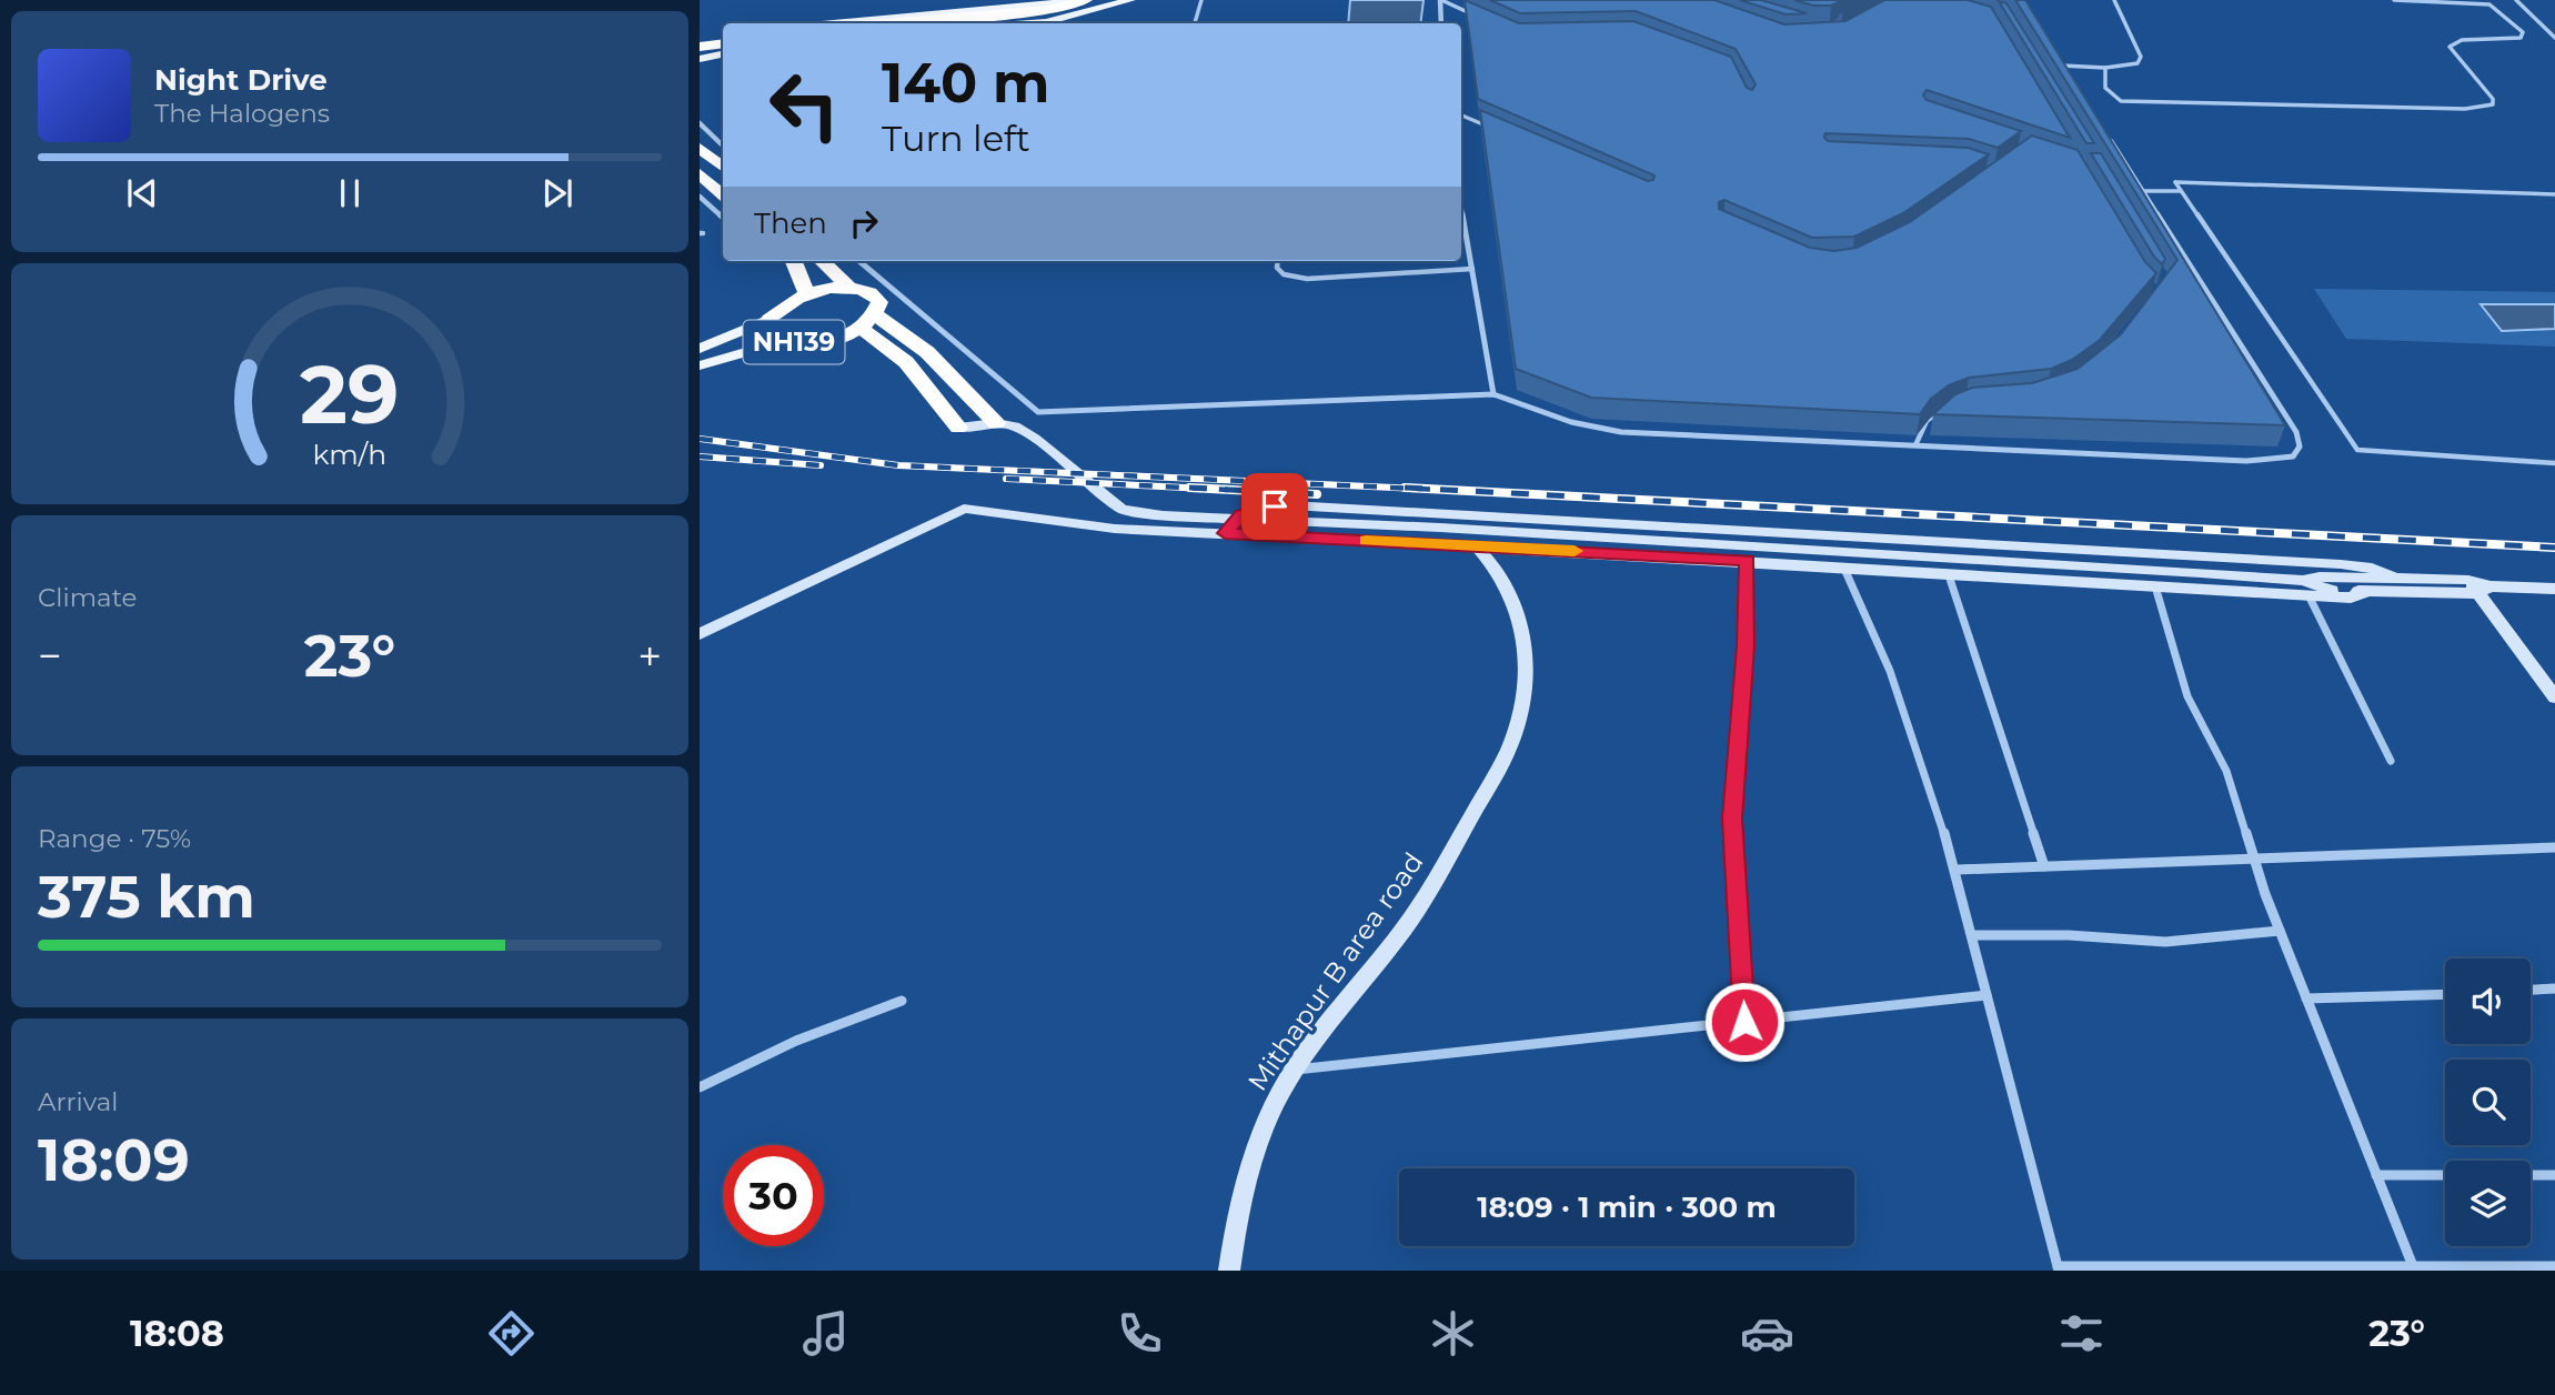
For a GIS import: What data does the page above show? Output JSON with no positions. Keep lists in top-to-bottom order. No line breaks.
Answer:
{"streets":{"highway":["NH139"],"street":["Mithapur B area road"]},"page":{"turn":["140 m","Turn left"],"song":["Night Drive","The Halogens"],"then":"Then","tile":["Climate",["Range · 75%","375 km"],["Arrival","18:09"]],"heat":["−","23°","+"],"limit":"30","trip":"18:09 · 1 min · 300 m","tabs":["18:08","23°"],"gauge":["29","km/h"]}}
